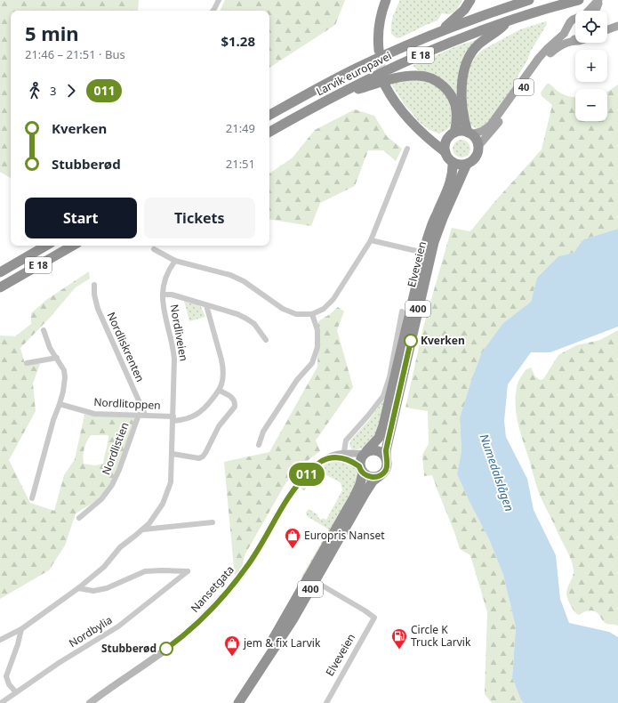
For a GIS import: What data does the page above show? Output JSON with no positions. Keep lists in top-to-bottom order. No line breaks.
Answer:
{"streets":{"highway":["E 18","Larvik europavei","Elveveien","400"],"main road":["40","Nansetgata"],"street":["Nordliveien","Nordliskrenten","Nordlitoppen","Nordlistien","Nordbylia"]},"crossings":[["E 18","Larvik europavei"],["E 18","40"],["E 18","Elveveien"],["E 18","400"],["40","Elveveien"],["40","400"],["Elveveien","400"],["Elveveien","Nansetgata"],["400","Nansetgata"],["Nordliveien","Nordlitoppen"],["Nordliveien","Nordbylia"],["Nordliskrenten","Nordlitoppen"],["Nordlitoppen","Nordlistien"]],"water":["Numedalslågen"],"places":{"other":["Kverken","Stubberød"],"shop":["Europris Nanset","jem & fix Larvik"],"fuel station":["Circle K Truck Larvik"]},"lines":["bus line 011"],"page":{"on_map":"011","map_buttons":["+","−"],"heading":["5 min","21:46 – 21:51 · Bus","$1.28"],"legs":["3","011"],"list":[{"name":"Kverken","value":"21:49"},{"name":"Stubberød","value":"21:51"}],"buttons":["Start","Tickets"]}}
